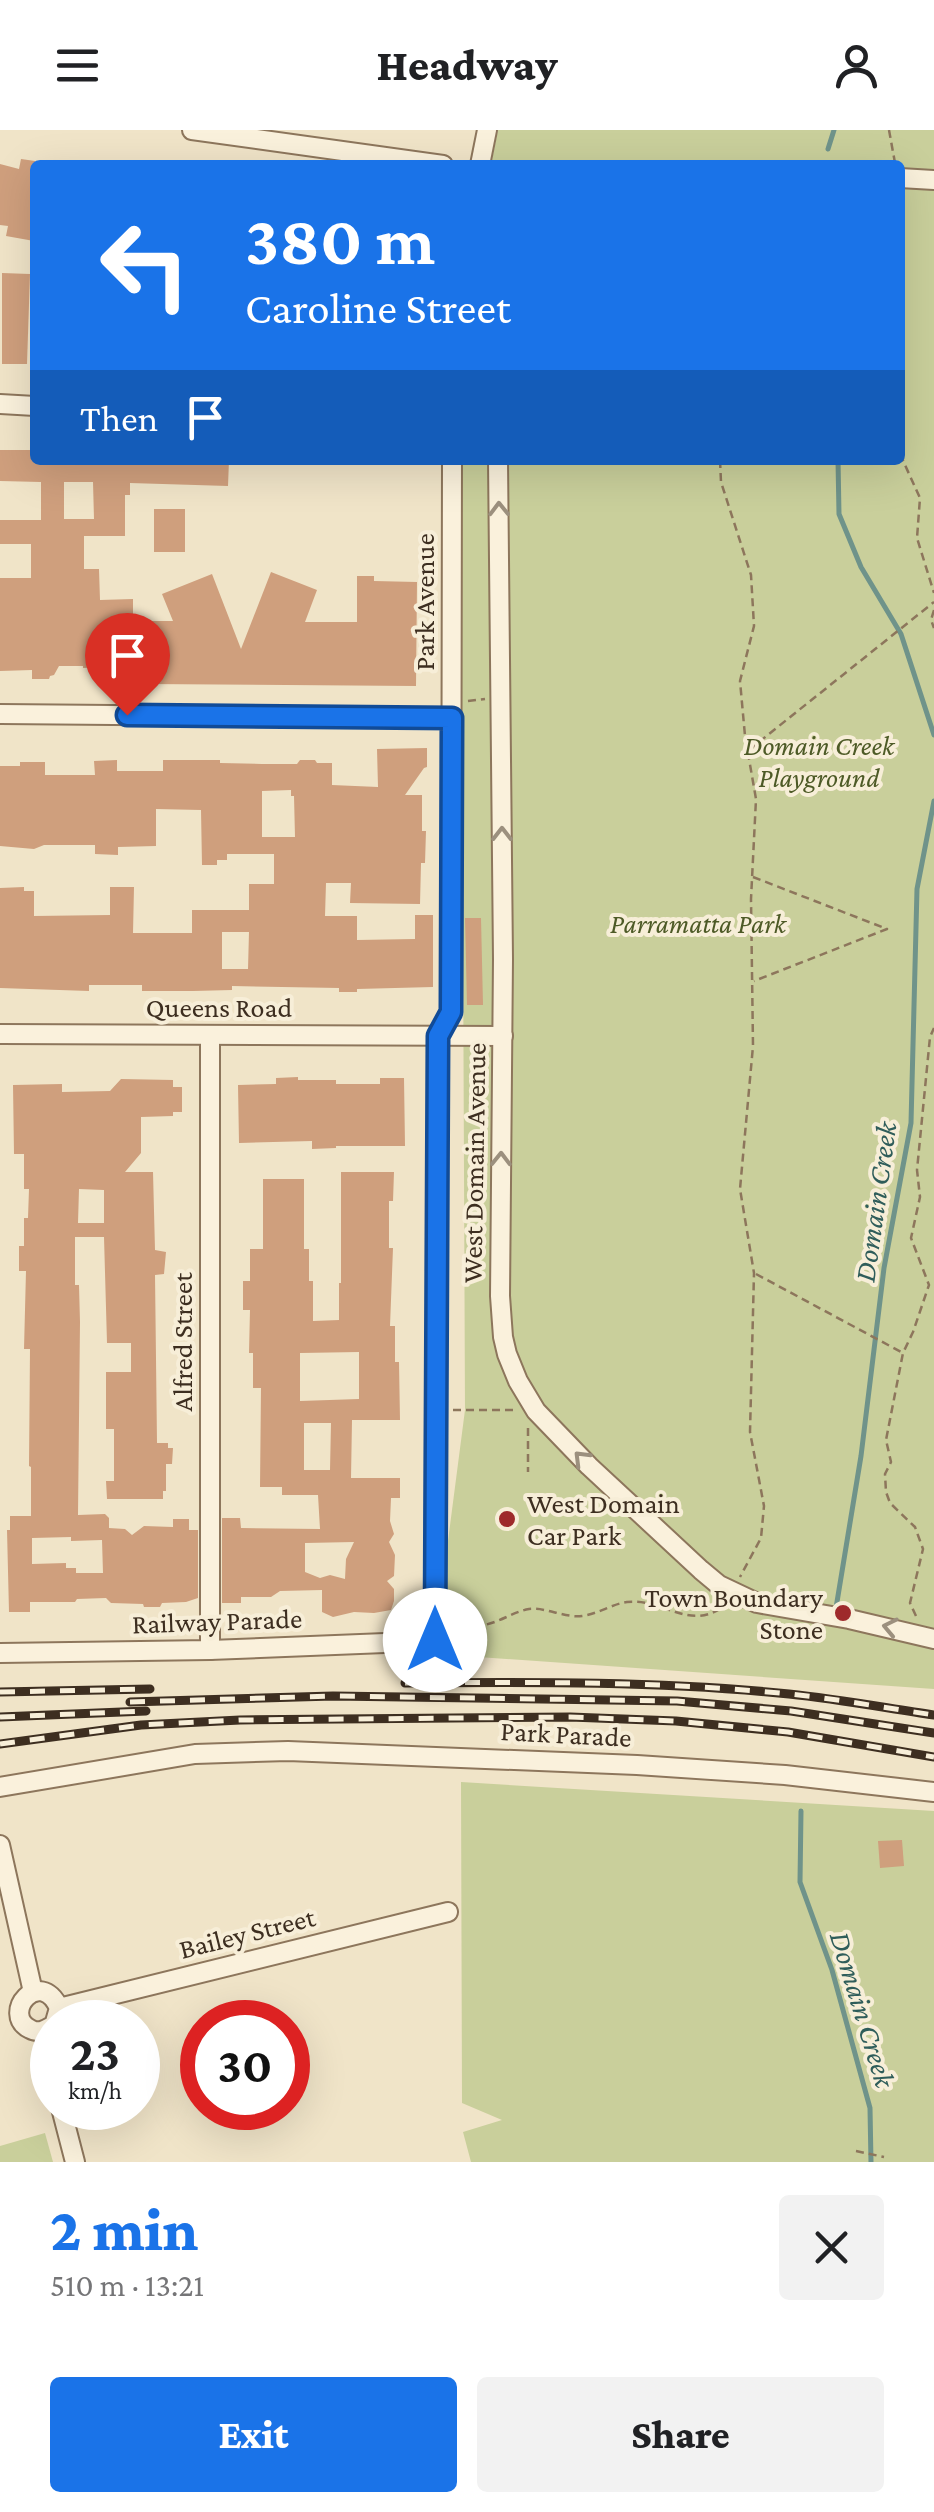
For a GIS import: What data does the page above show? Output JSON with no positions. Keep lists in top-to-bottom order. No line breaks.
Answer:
{"streets":{"street":["Park Avenue","Queens Road","West Domain Avenue","Alfred Street","Railway Parade","Park Parade","Bailey Street"]},"crossings":[["Park Avenue","Queens Road"],["Park Avenue","Railway Parade"],["Queens Road","West Domain Avenue"],["Queens Road","Alfred Street"],["Alfred Street","Railway Parade"]],"one_way":["West Domain Avenue"],"water":["Domain Creek"],"parks":["Domain Creek Playground","Parramatta Park"],"places":["West Domain Car Park","Town Boundary Stone"],"page":{"header":"Headway","turn":["380 m","Caroline Street"],"then":"Then","speed":"23 km/h","limit":"30","heading":["2 min","510 m · 13:21"],"buttons":["Exit","Share"]}}
